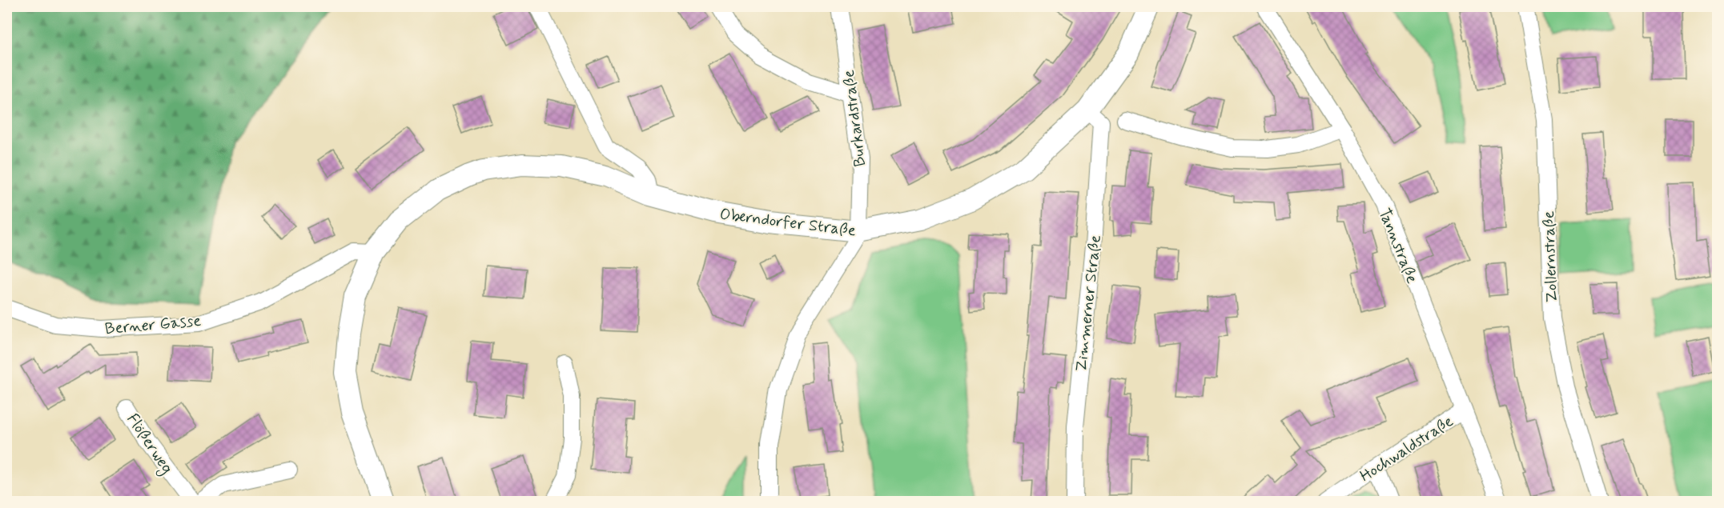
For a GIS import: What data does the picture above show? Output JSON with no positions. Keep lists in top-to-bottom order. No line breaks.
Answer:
{"streets":{"street":["Burkardstraße","Oberndorfer Straße","Tannstraße","Zollernstraße","Zimmerner Straße","Berner Gasse","Flößerweg","Hochwaldstraße"]},"crossings":[["Burkardstraße","Oberndorfer Straße"],["Oberndorfer Straße","Zimmerner Straße"],["Oberndorfer Straße","Berner Gasse"],["Tannstraße","Hochwaldstraße"]]}
